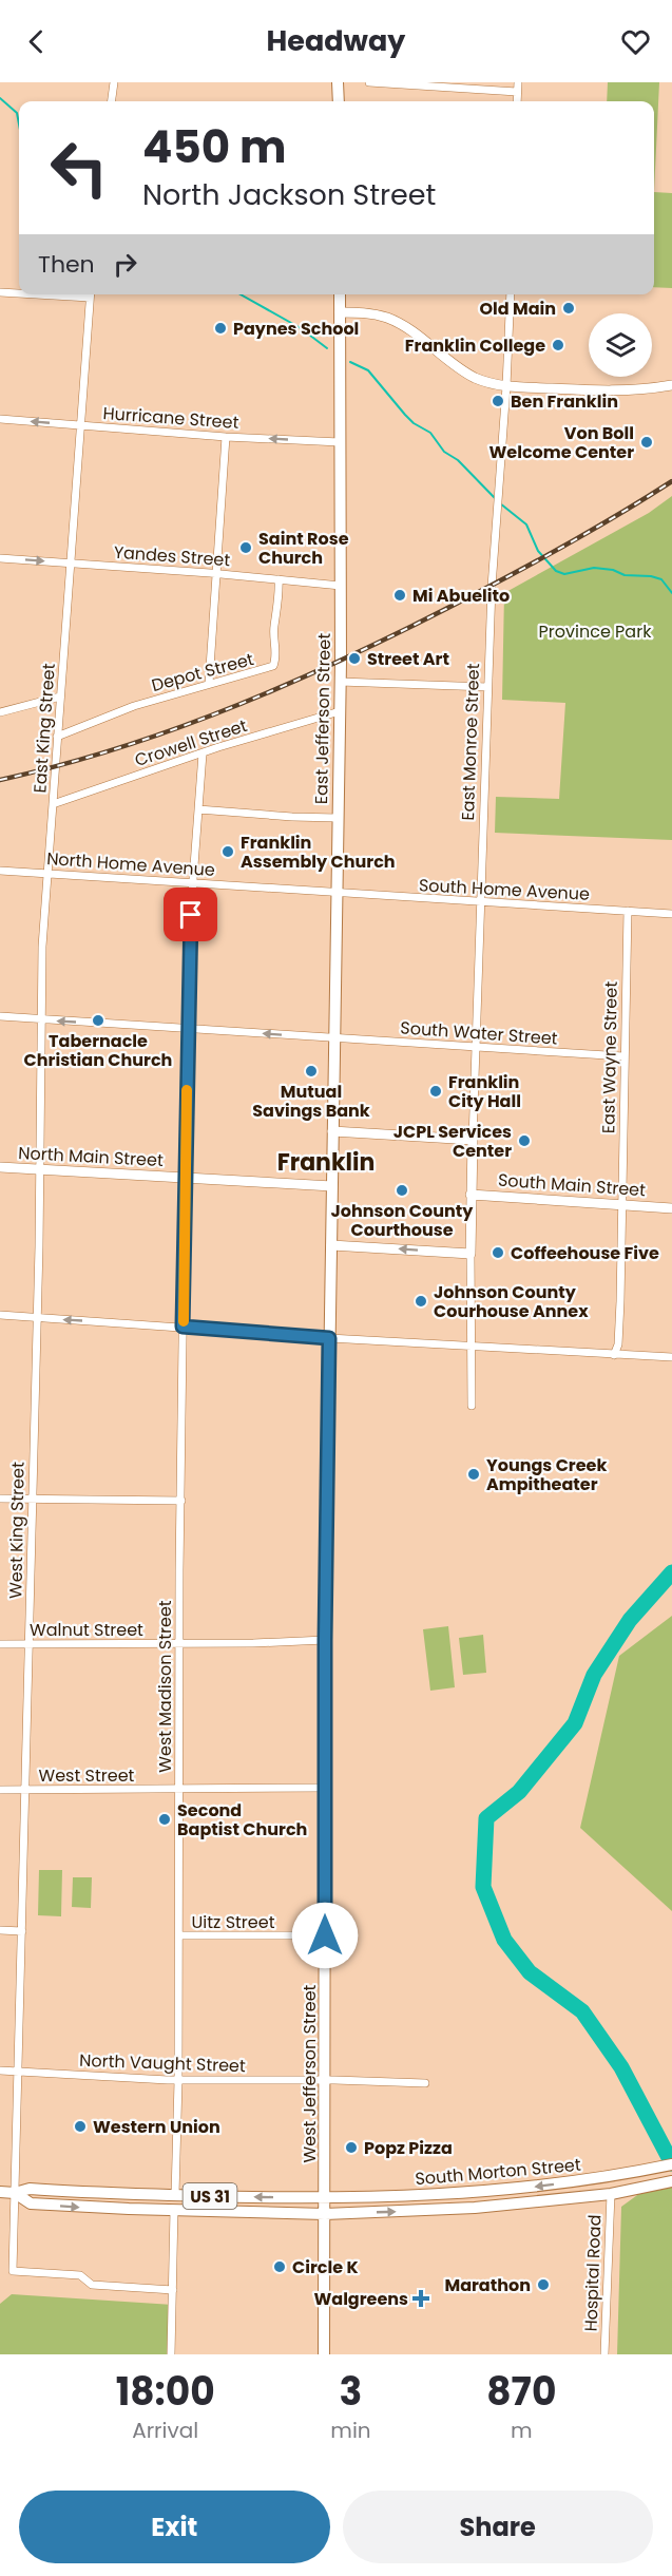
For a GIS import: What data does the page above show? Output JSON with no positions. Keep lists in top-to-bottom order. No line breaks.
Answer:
{"streets":{"main road":["East Jefferson Street","West Jefferson Street","South Morton Street","US 31"],"street":["Hurricane Street","Yandes Street","Depot Street","East King Street","East Monroe Street","Crowell Street","North Home Avenue","South Home Avenue","South Water Street","East Wayne Street","North Main Street","South Main Street","West King Street","Walnut Street","West Madison Street","West Street","Uitz Street","North Vaught Street","Hospital Road"]},"crossings":[["Hurricane Street","East Jefferson Street"],["Hurricane Street","East King Street"],["Yandes Street","Depot Street"],["Yandes Street","East Jefferson Street"],["Yandes Street","East King Street"],["Depot Street","East King Street"],["East Jefferson Street","Crowell Street"],["East Jefferson Street","North Home Avenue"],["East Jefferson Street","South Home Avenue"],["East Jefferson Street","South Water Street"],["East Jefferson Street","North Main Street"],["East Jefferson Street","West Jefferson Street"],["East King Street","Crowell Street"],["East King Street","North Home Avenue"],["East King Street","South Water Street"],["East King Street","North Main Street"],["East King Street","West King Street"],["East Monroe Street","South Home Avenue"],["East Monroe Street","South Water Street"],["East Monroe Street","South Main Street"],["Crowell Street","West Madison Street"],["North Home Avenue","South Home Avenue"],["North Home Avenue","West Madison Street"],["South Home Avenue","East Wayne Street"],["South Water Street","East Wayne Street"],["South Water Street","West Madison Street"],["East Wayne Street","South Main Street"],["North Main Street","West King Street"],["North Main Street","West Madison Street"],["North Main Street","West Jefferson Street"],["West King Street","Walnut Street"],["West King Street","West Street"],["West King Street","North Vaught Street"],["West King Street","US 31"],["Walnut Street","West Madison Street"],["Walnut Street","West Jefferson Street"],["West Madison Street","West Street"],["West Madison Street","Uitz Street"],["West Madison Street","North Vaught Street"],["West Madison Street","US 31"],["West Street","West Jefferson Street"],["Uitz Street","West Jefferson Street"],["North Vaught Street","West Jefferson Street"],["West Jefferson Street","South Morton Street"],["West Jefferson Street","US 31"],["South Morton Street","US 31"],["South Morton Street","Hospital Road"]],"one_way":["Hurricane Street","South Water Street"],"districts":["Franklin"],"parks":["Province Park"],"places":{"other":["Old Main","Paynes School","Franklin College","Ben Franklin","Von Boll Welcome Center","Saint Rose Church","Mi Abuelito","Street Art","Franklin Assembly Church","Tabernacle Christian Church","Mutual Savings Bank","Franklin City Hall","JCPL Services Center","Johnson County Courthouse","Coffeehouse Five","Johnson County Courhouse Annex","Youngs Creek Ampitheater","Second Baptist Church","Western Union","Popz Pizza","Circle K","Marathon"],"health":["Walgreens"]},"page":{"header":"Headway","turn":["450 m","North Jackson Street"],"then":"Then","eta":["18:00","Arrival","3","min","870","m"],"buttons":["Exit","Share"]}}
